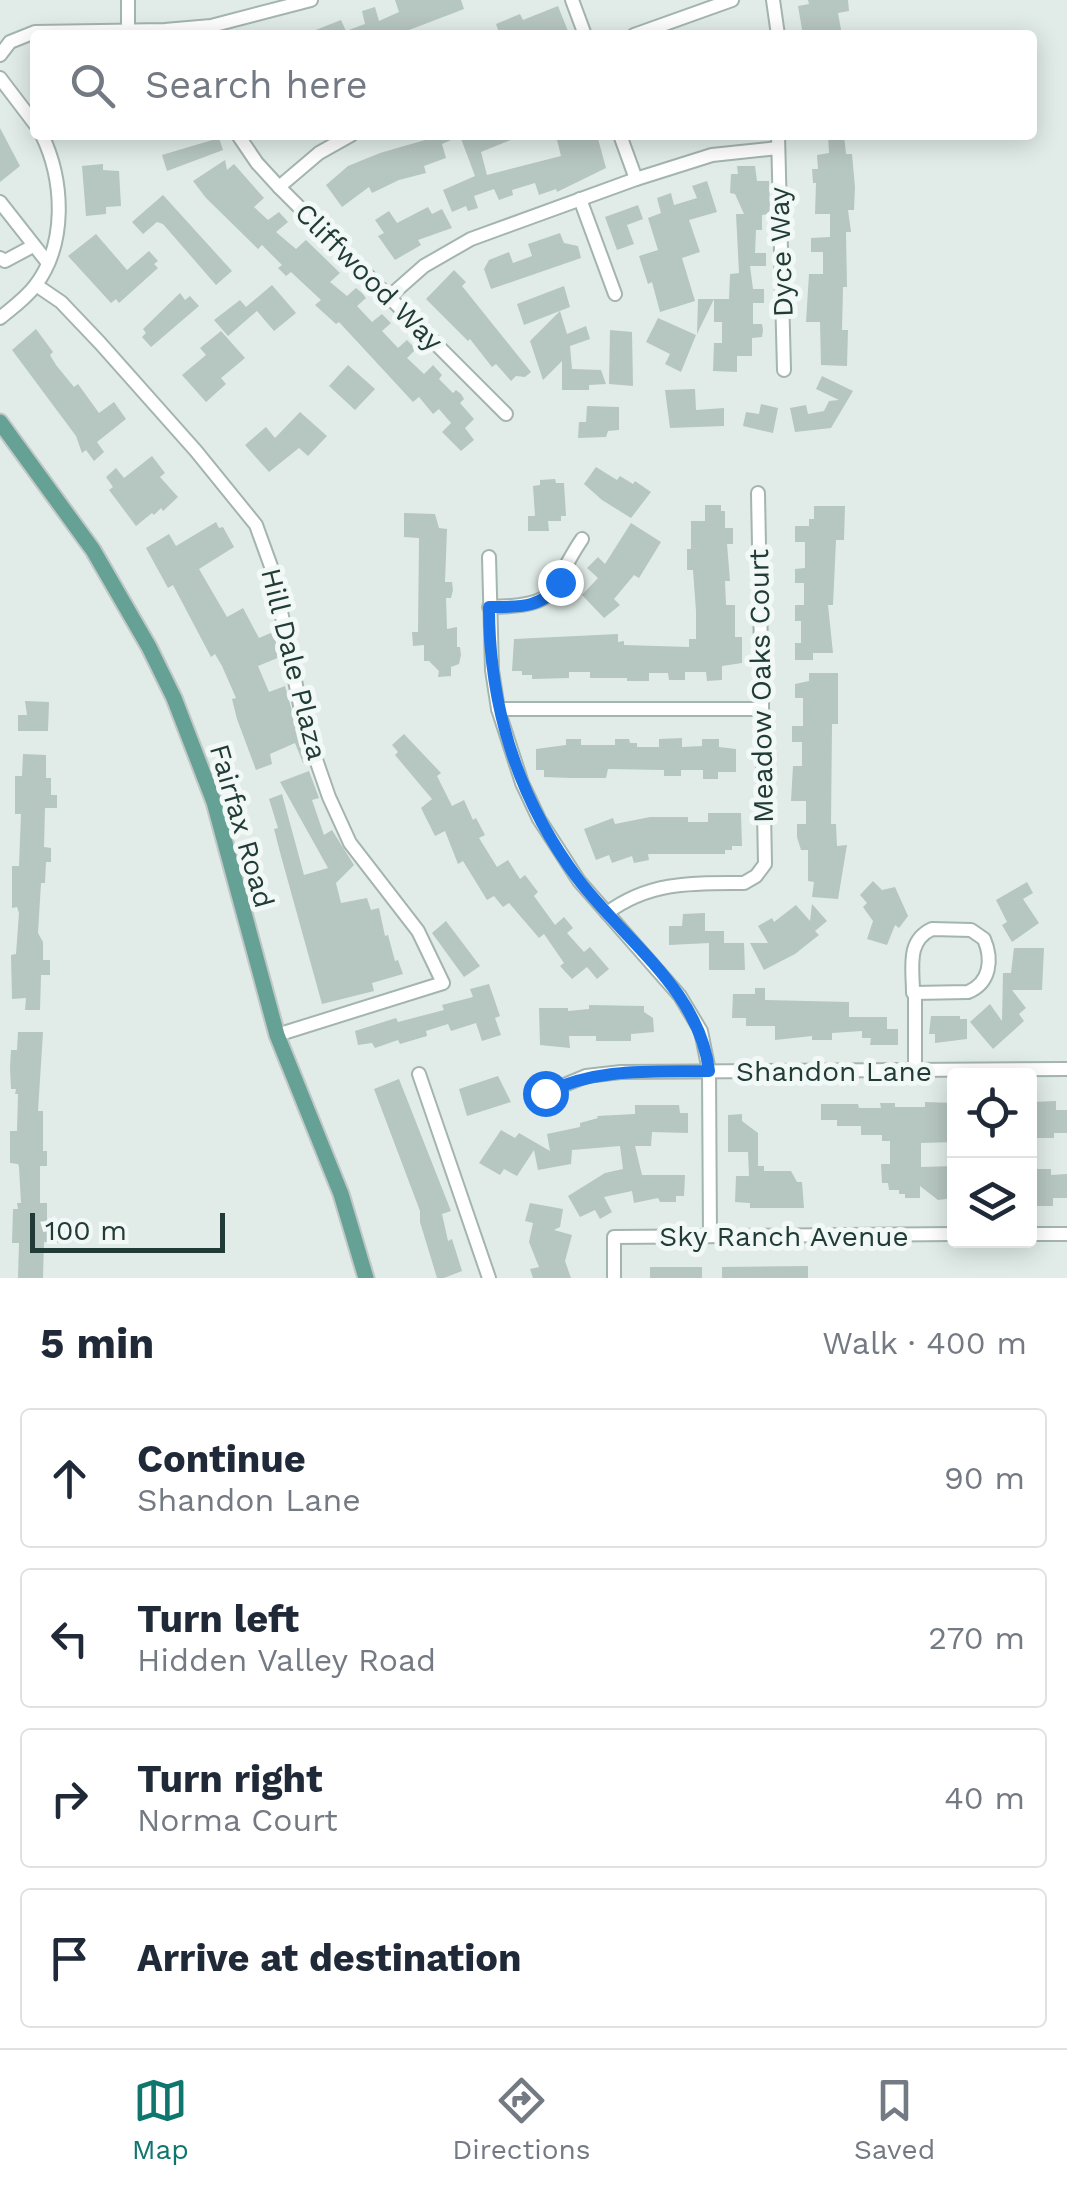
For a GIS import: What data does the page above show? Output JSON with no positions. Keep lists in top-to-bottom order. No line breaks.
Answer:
{"streets":{"main road":["Fairfax Road"],"street":["Dyce Way","Cliffwood Way","Hill Dale Plaza","Meadow Oaks Court","Shandon Lane","Sky Ranch Avenue"]},"crossings":[["Hill Dale Plaza","Fairfax Road"]],"scale_bar":"100 m","page":{"search":"Search here","scale":"100 m","heading":["5 min","Walk · 400 m"],"list":[["Continue","Shandon Lane","90 m"],["Turn left","Hidden Valley Road","270 m"],["Turn right","Norma Court","40 m"],"Arrive at destination"],"nav":["Map","Directions","Saved"]}}
